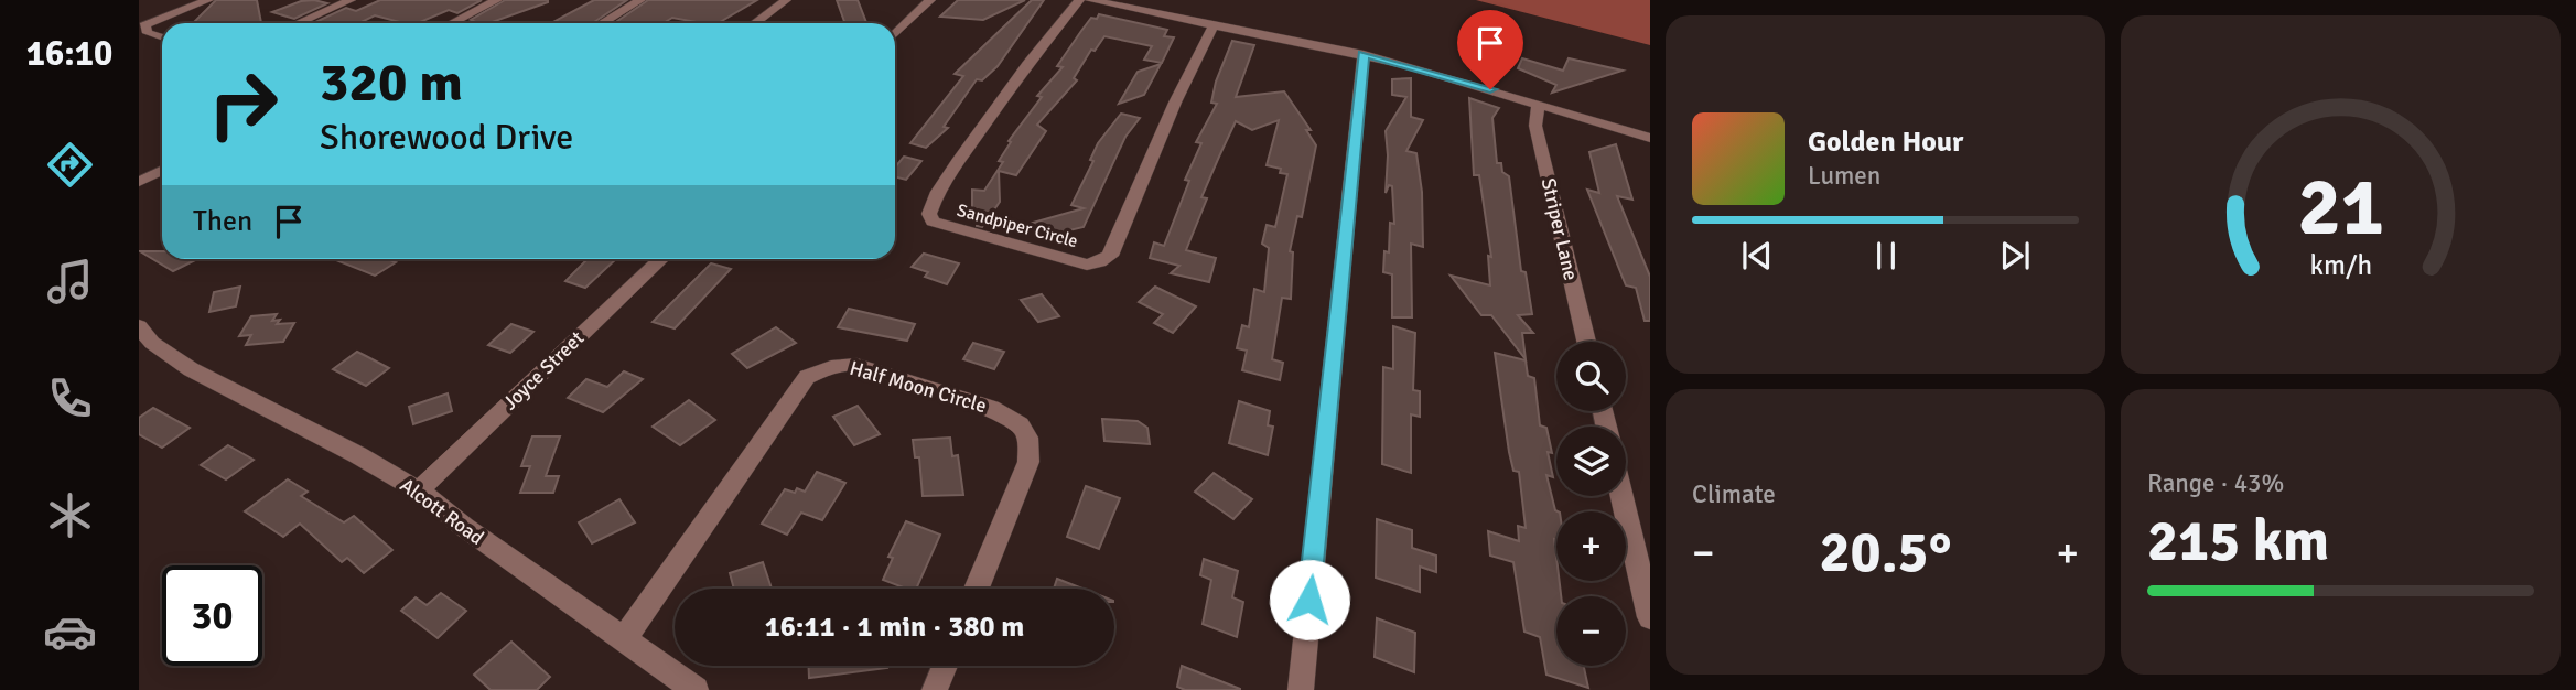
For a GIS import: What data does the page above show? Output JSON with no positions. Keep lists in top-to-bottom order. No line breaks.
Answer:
{"streets":{"street":["Sandpiper Circle","Striper Lane","Joyce Street","Half Moon Circle","Alcott Road"]},"crossings":[["Joyce Street","Alcott Road"],["Half Moon Circle","Alcott Road"]],"page":{"tabs":"16:10","turn":["320 m","Shorewood Drive"],"song":["Golden Hour","Lumen"],"then":"Then","map_buttons":["+","−"],"tile":["Climate",["Range · 43%","215 km"]],"heat":["−","20.5°","+"],"limit":"30","trip":"16:11 · 1 min · 380 m","gauge":["21","km/h"]}}
